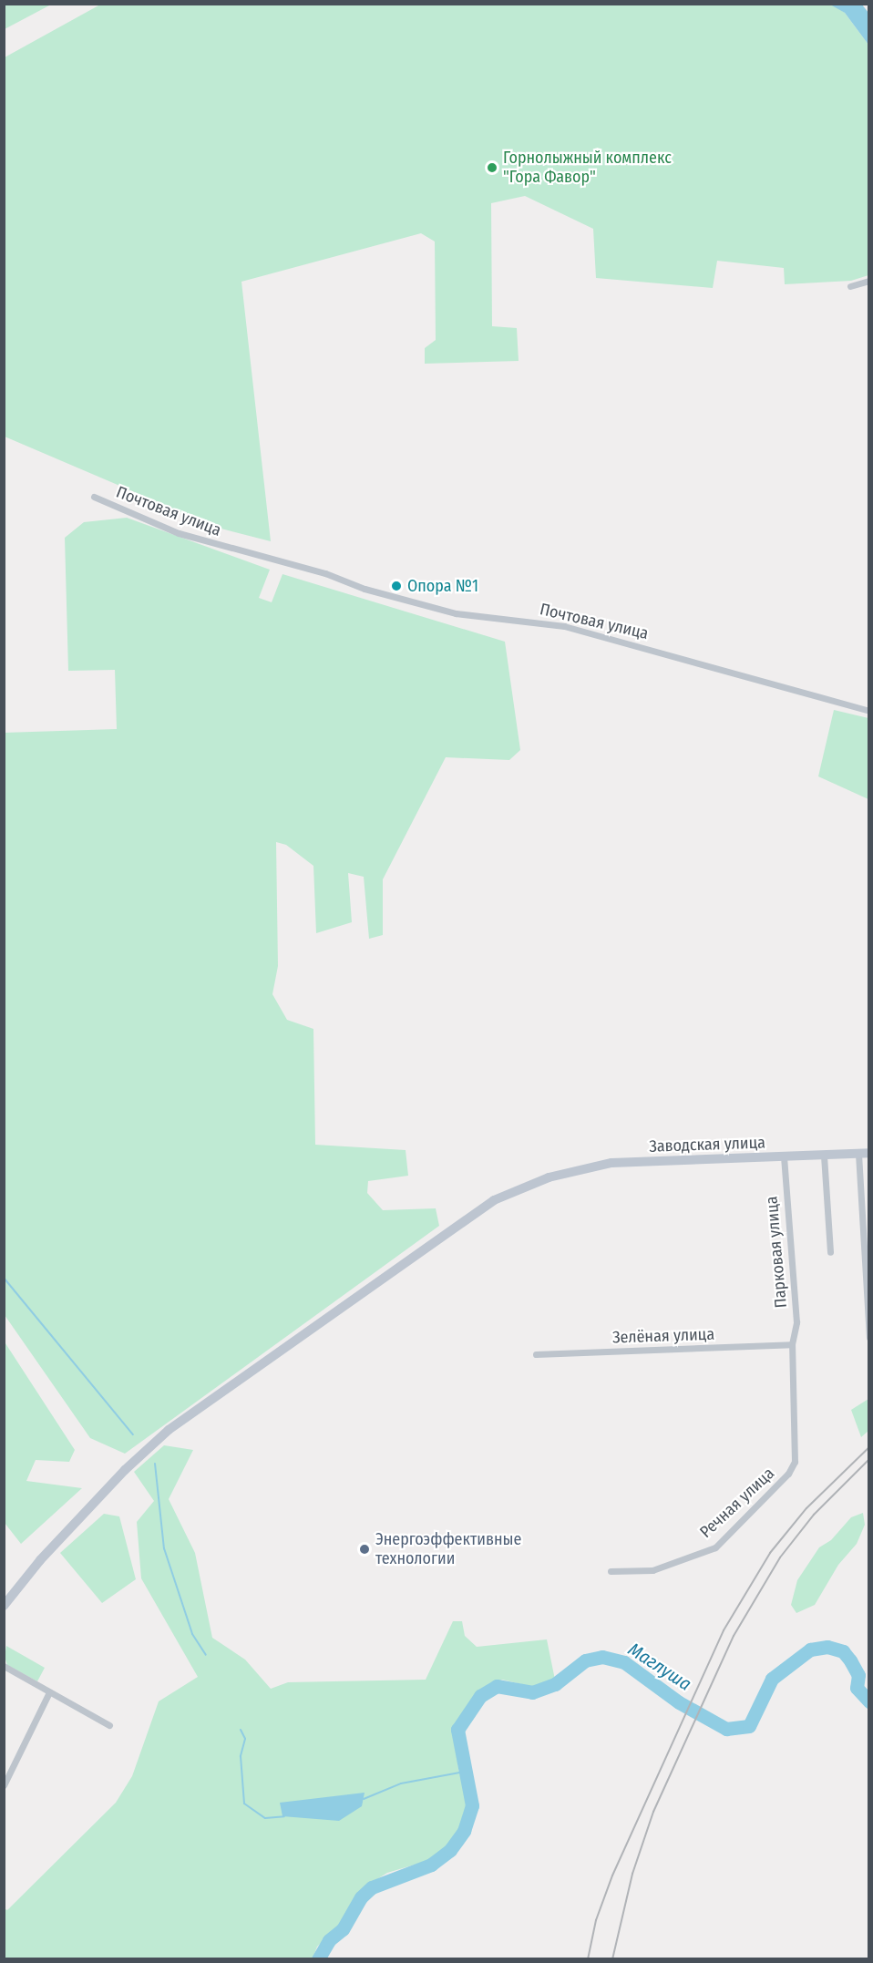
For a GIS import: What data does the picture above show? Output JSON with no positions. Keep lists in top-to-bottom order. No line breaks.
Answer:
{"streets":{"main road":["Заводская улица"],"street":["Почтовая улица","Парковая улица","Зелёная улица","Речная улица"]},"crossings":[["Заводская улица","Парковая улица"],["Парковая улица","Зелёная улица"],["Парковая улица","Речная улица"],["Зелёная улица","Речная улица"]],"water":["Маглуша"],"places":["Горнолыжный комплекс \"Гора Фавор\"","Опора №1","Энергоэффективные технологии"]}
